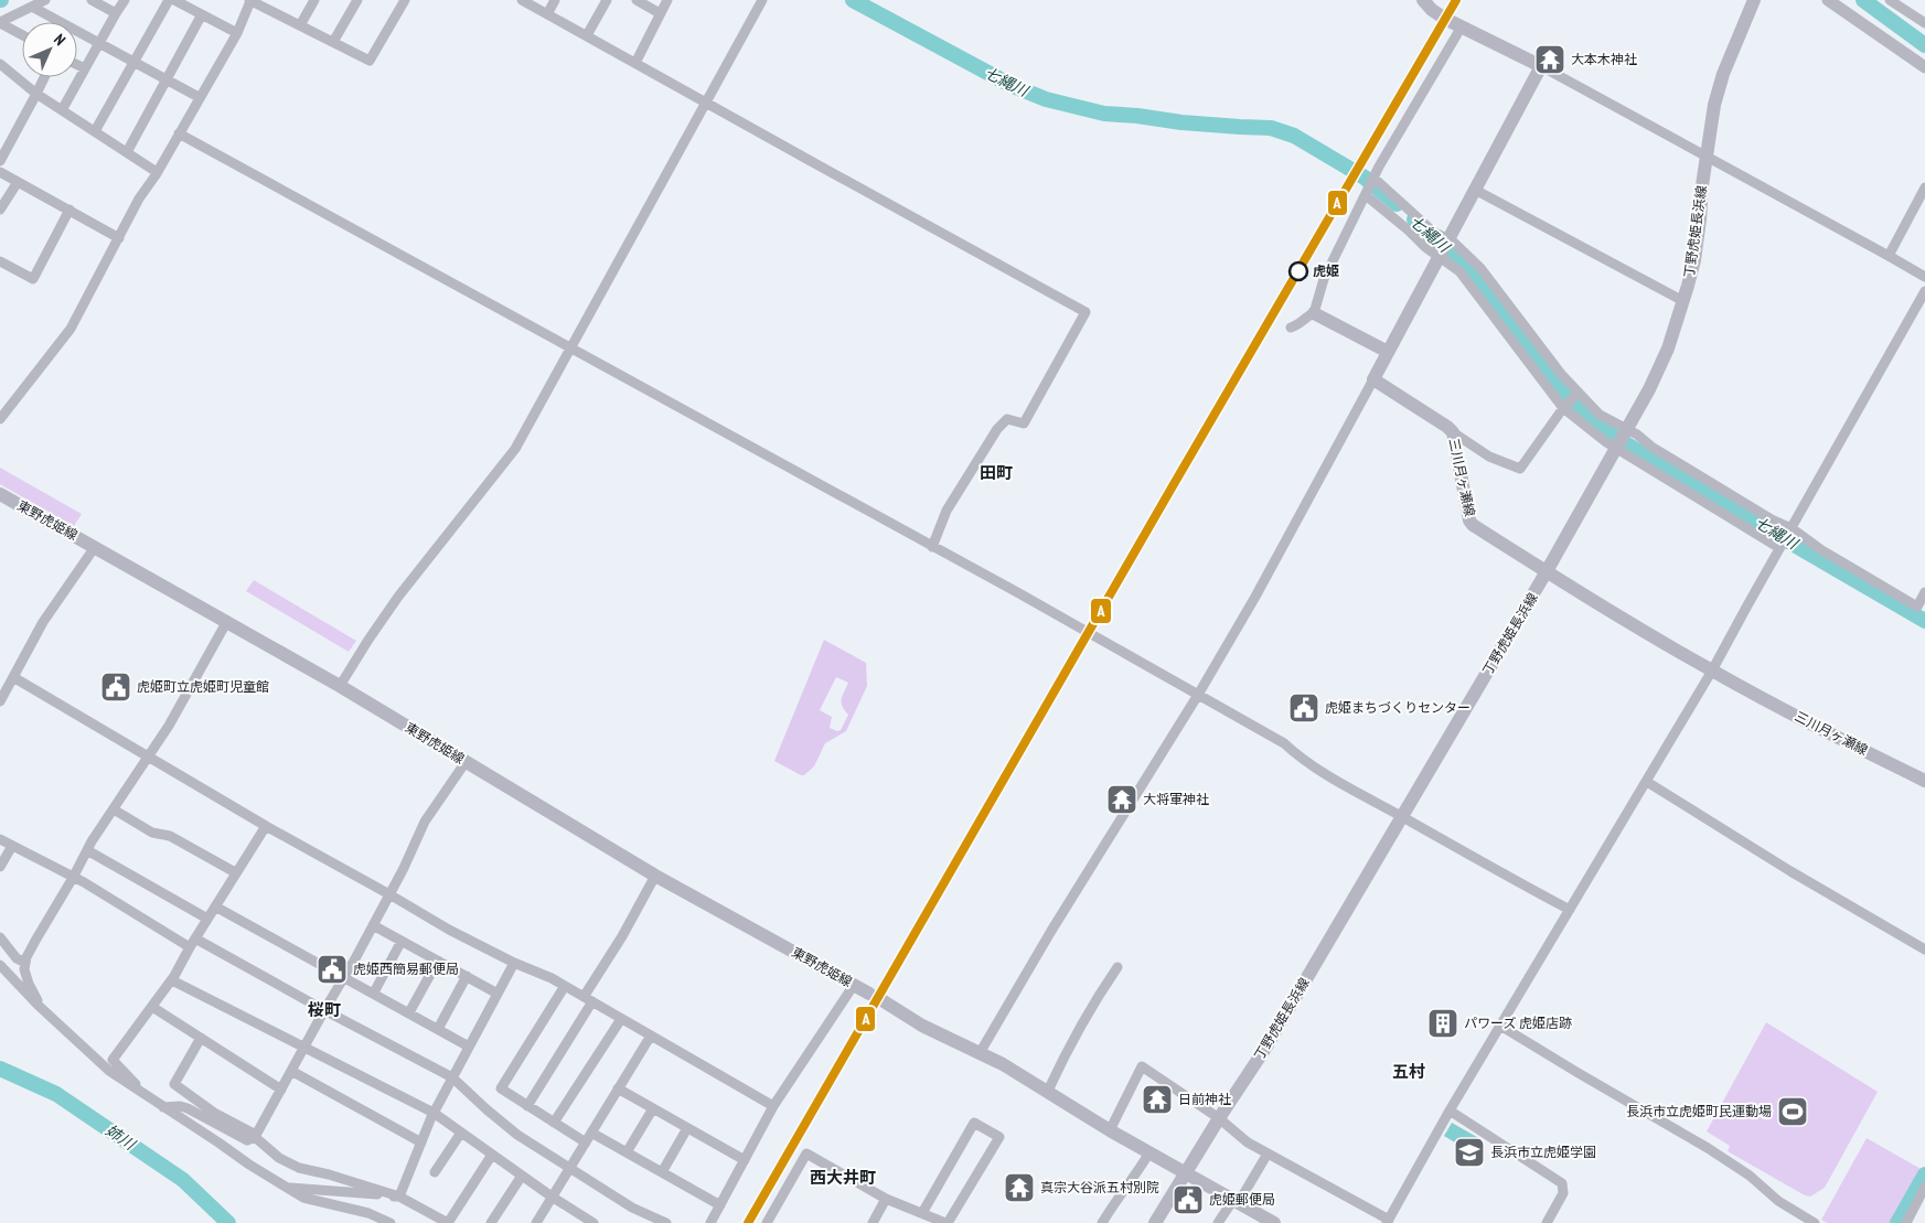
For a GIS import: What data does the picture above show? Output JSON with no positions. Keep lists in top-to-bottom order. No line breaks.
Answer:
{"streets":{"main road":["丁野虎姫長浜線","三川月ヶ瀬線","東野虎姫線"]},"crossings":[["丁野虎姫長浜線","三川月ヶ瀬線"]],"districts":["田町","桜町","五村","西大井町"],"water":["七縄川","姉川"],"places":{"temple":["大本木神社","大将軍神社","日前神社","真宗大谷派五村別院"],"other":["虎姫"],"public building":["虎姫町立虎姫町児童館","虎姫まちづくりセンター","虎姫西簡易郵便局","虎姫郵便局"],"building":["パワーズ 虎姫店跡"],"sports":["長浜市立虎姫町民運動場"],"school or university":["長浜市立虎姫学園"]},"lines":["transit line A"],"north":"top right"}
